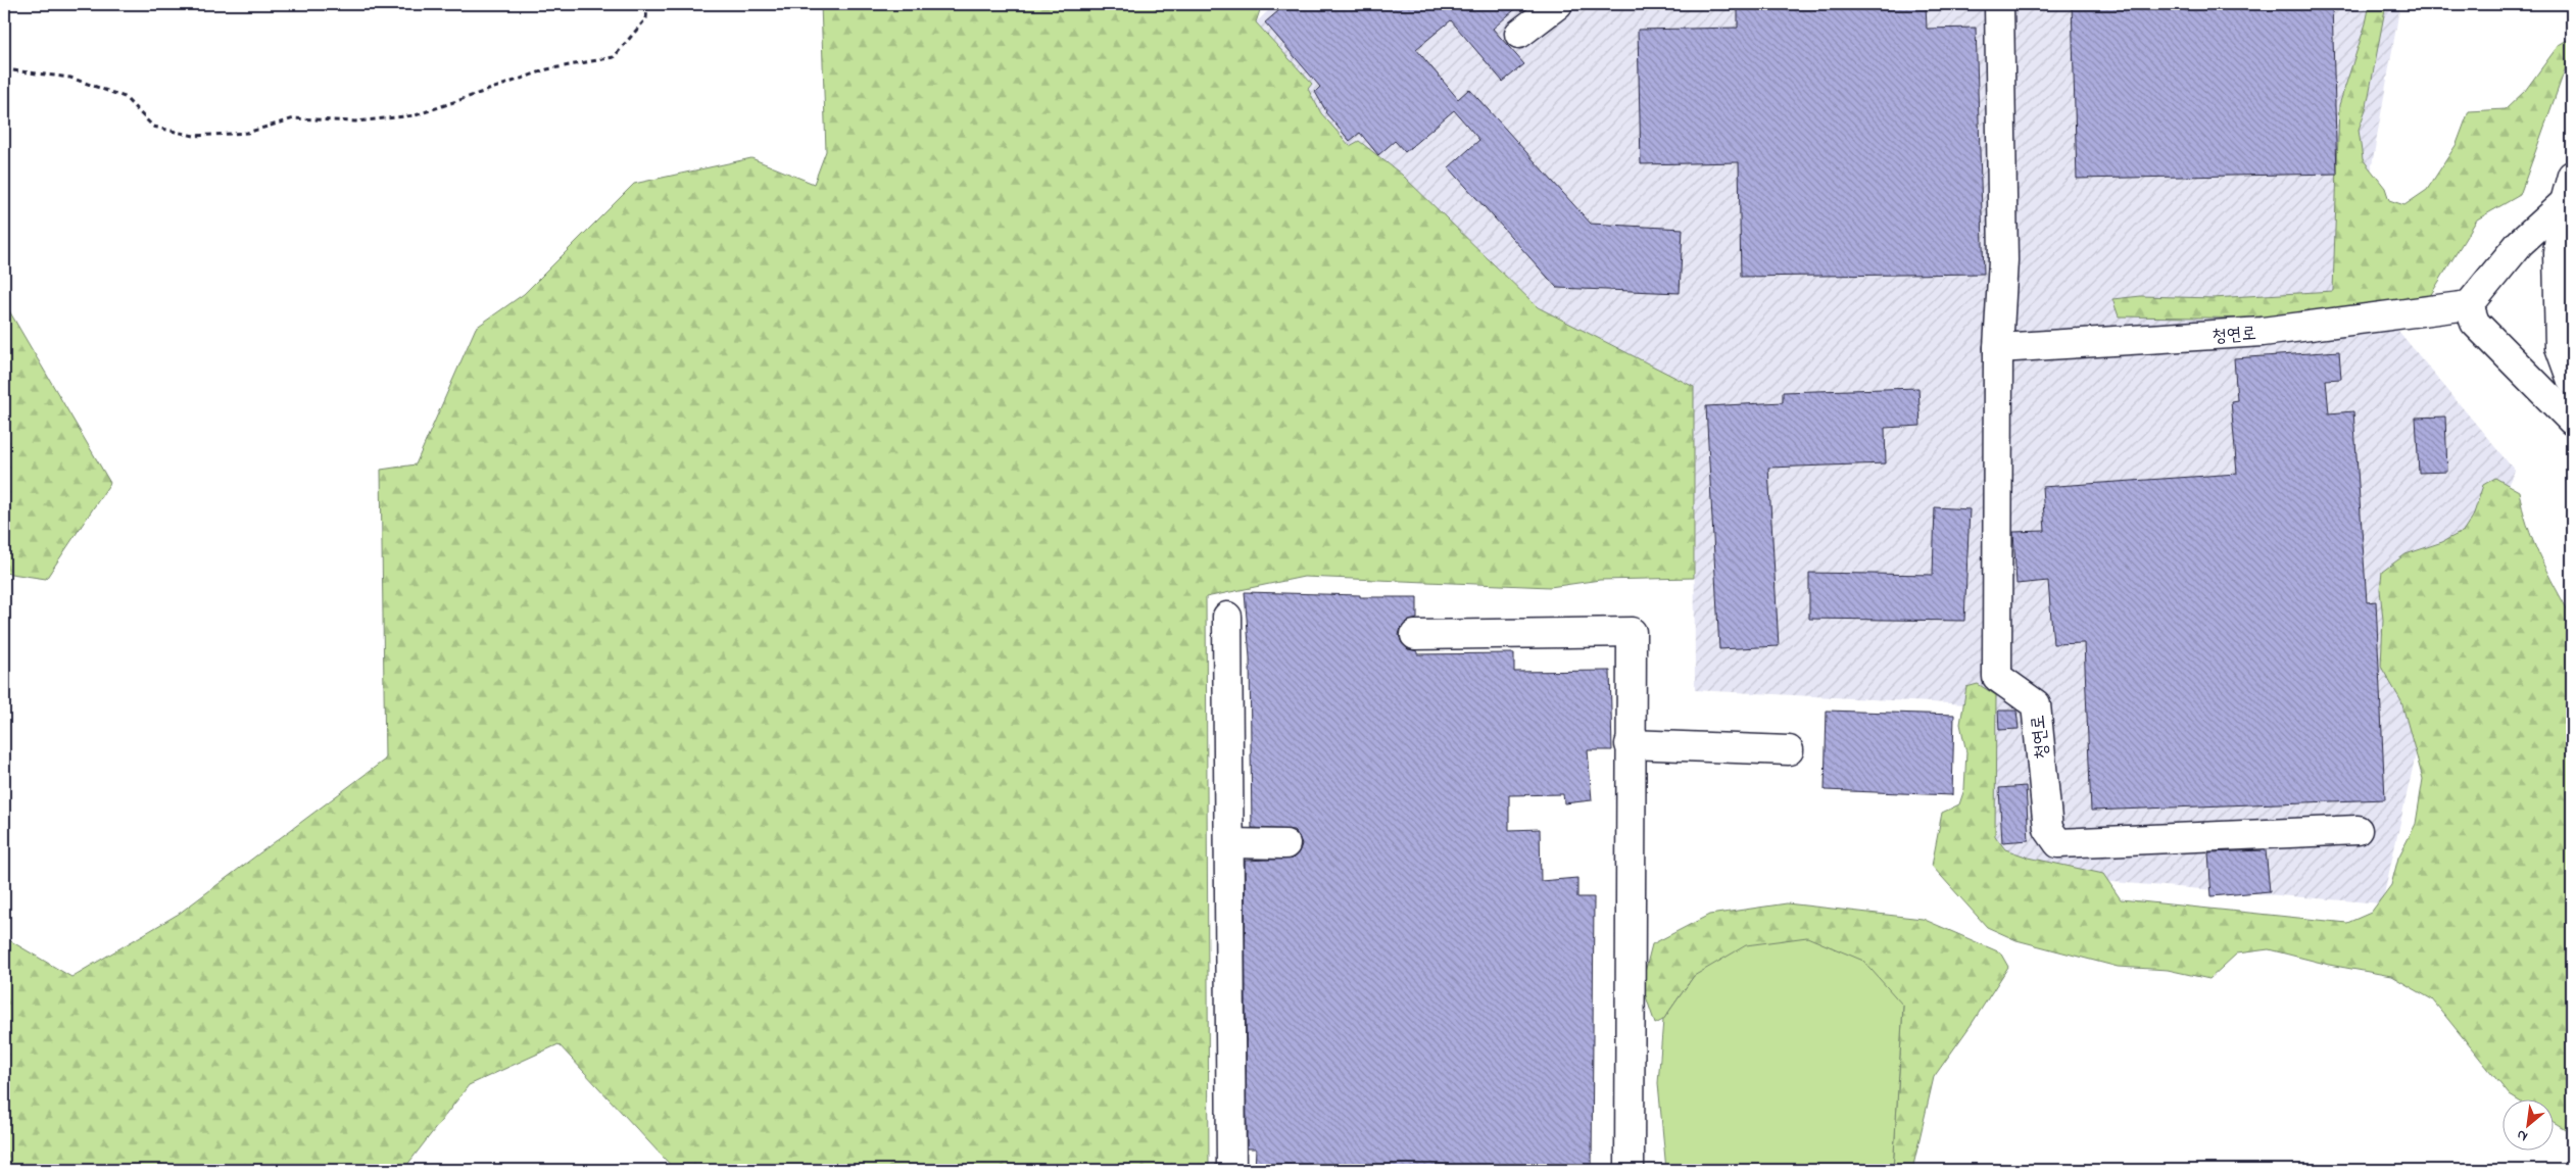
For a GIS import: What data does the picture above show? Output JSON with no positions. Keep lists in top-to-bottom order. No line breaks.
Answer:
{"streets":{"street":["청연로"]},"north":"bottom left"}
